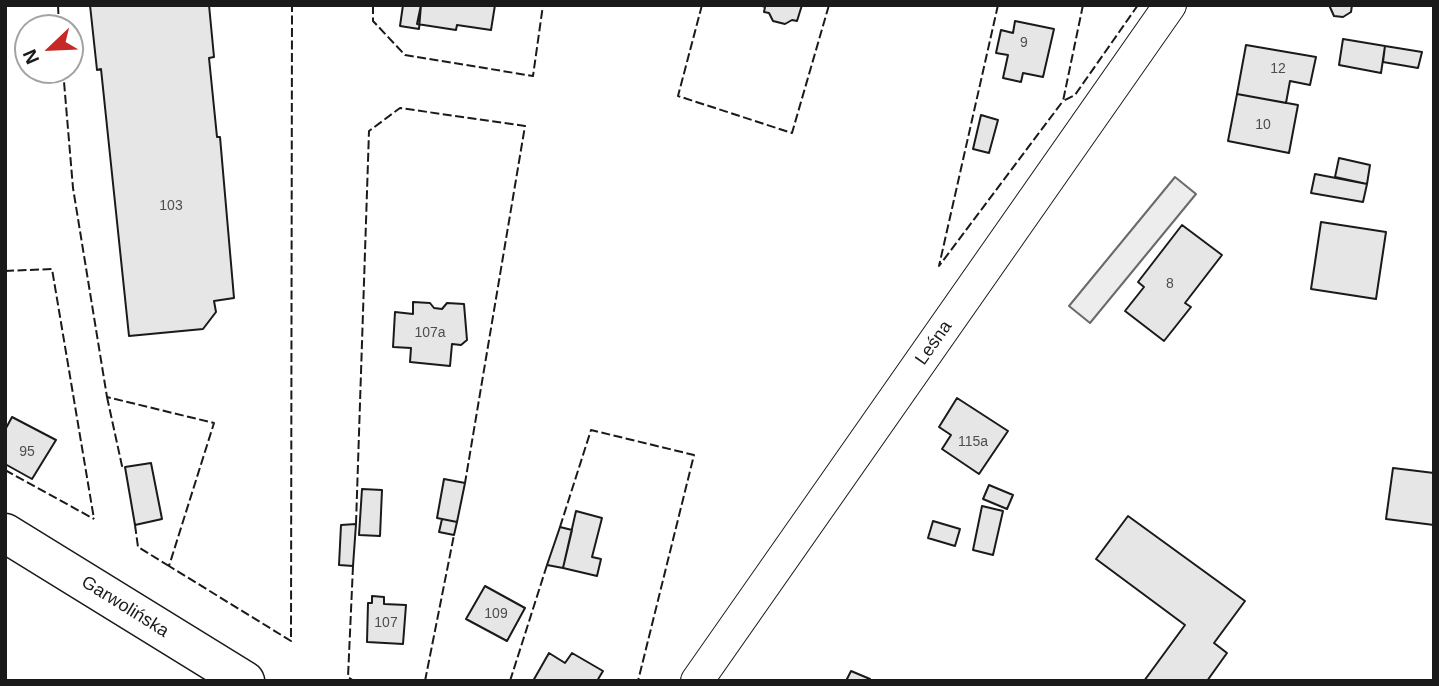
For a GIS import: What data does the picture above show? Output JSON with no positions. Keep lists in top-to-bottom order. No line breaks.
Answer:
{"streets":{"main road":["Garwolińska"],"street":["Leśna"]},"house_numbers":["9","12","10","103","8","107a","115a","95","109","107"],"north":"bottom left"}
